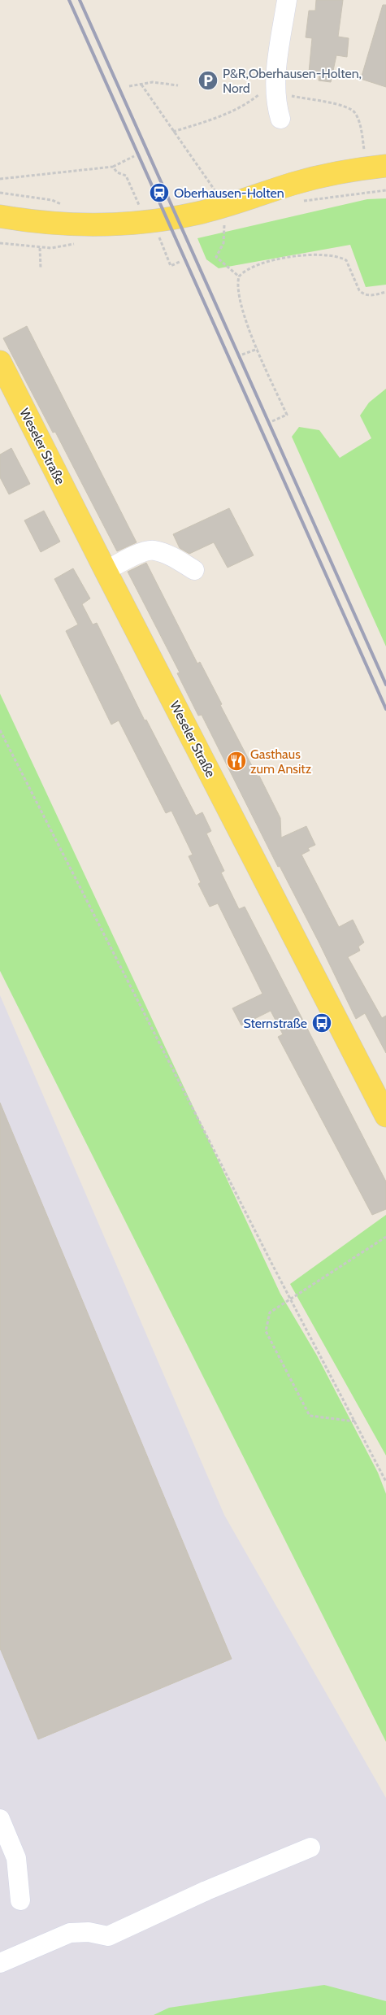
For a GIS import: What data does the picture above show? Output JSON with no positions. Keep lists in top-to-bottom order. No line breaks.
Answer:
{"streets":{"main road":["Weseler Straße"]},"places":{"parking":["P&R,Oberhausen-Holten, Nord"],"station":["Oberhausen-Holten"],"restaurant":["Gasthaus zum Ansitz"],"bus stop":["Sternstraße"]}}
